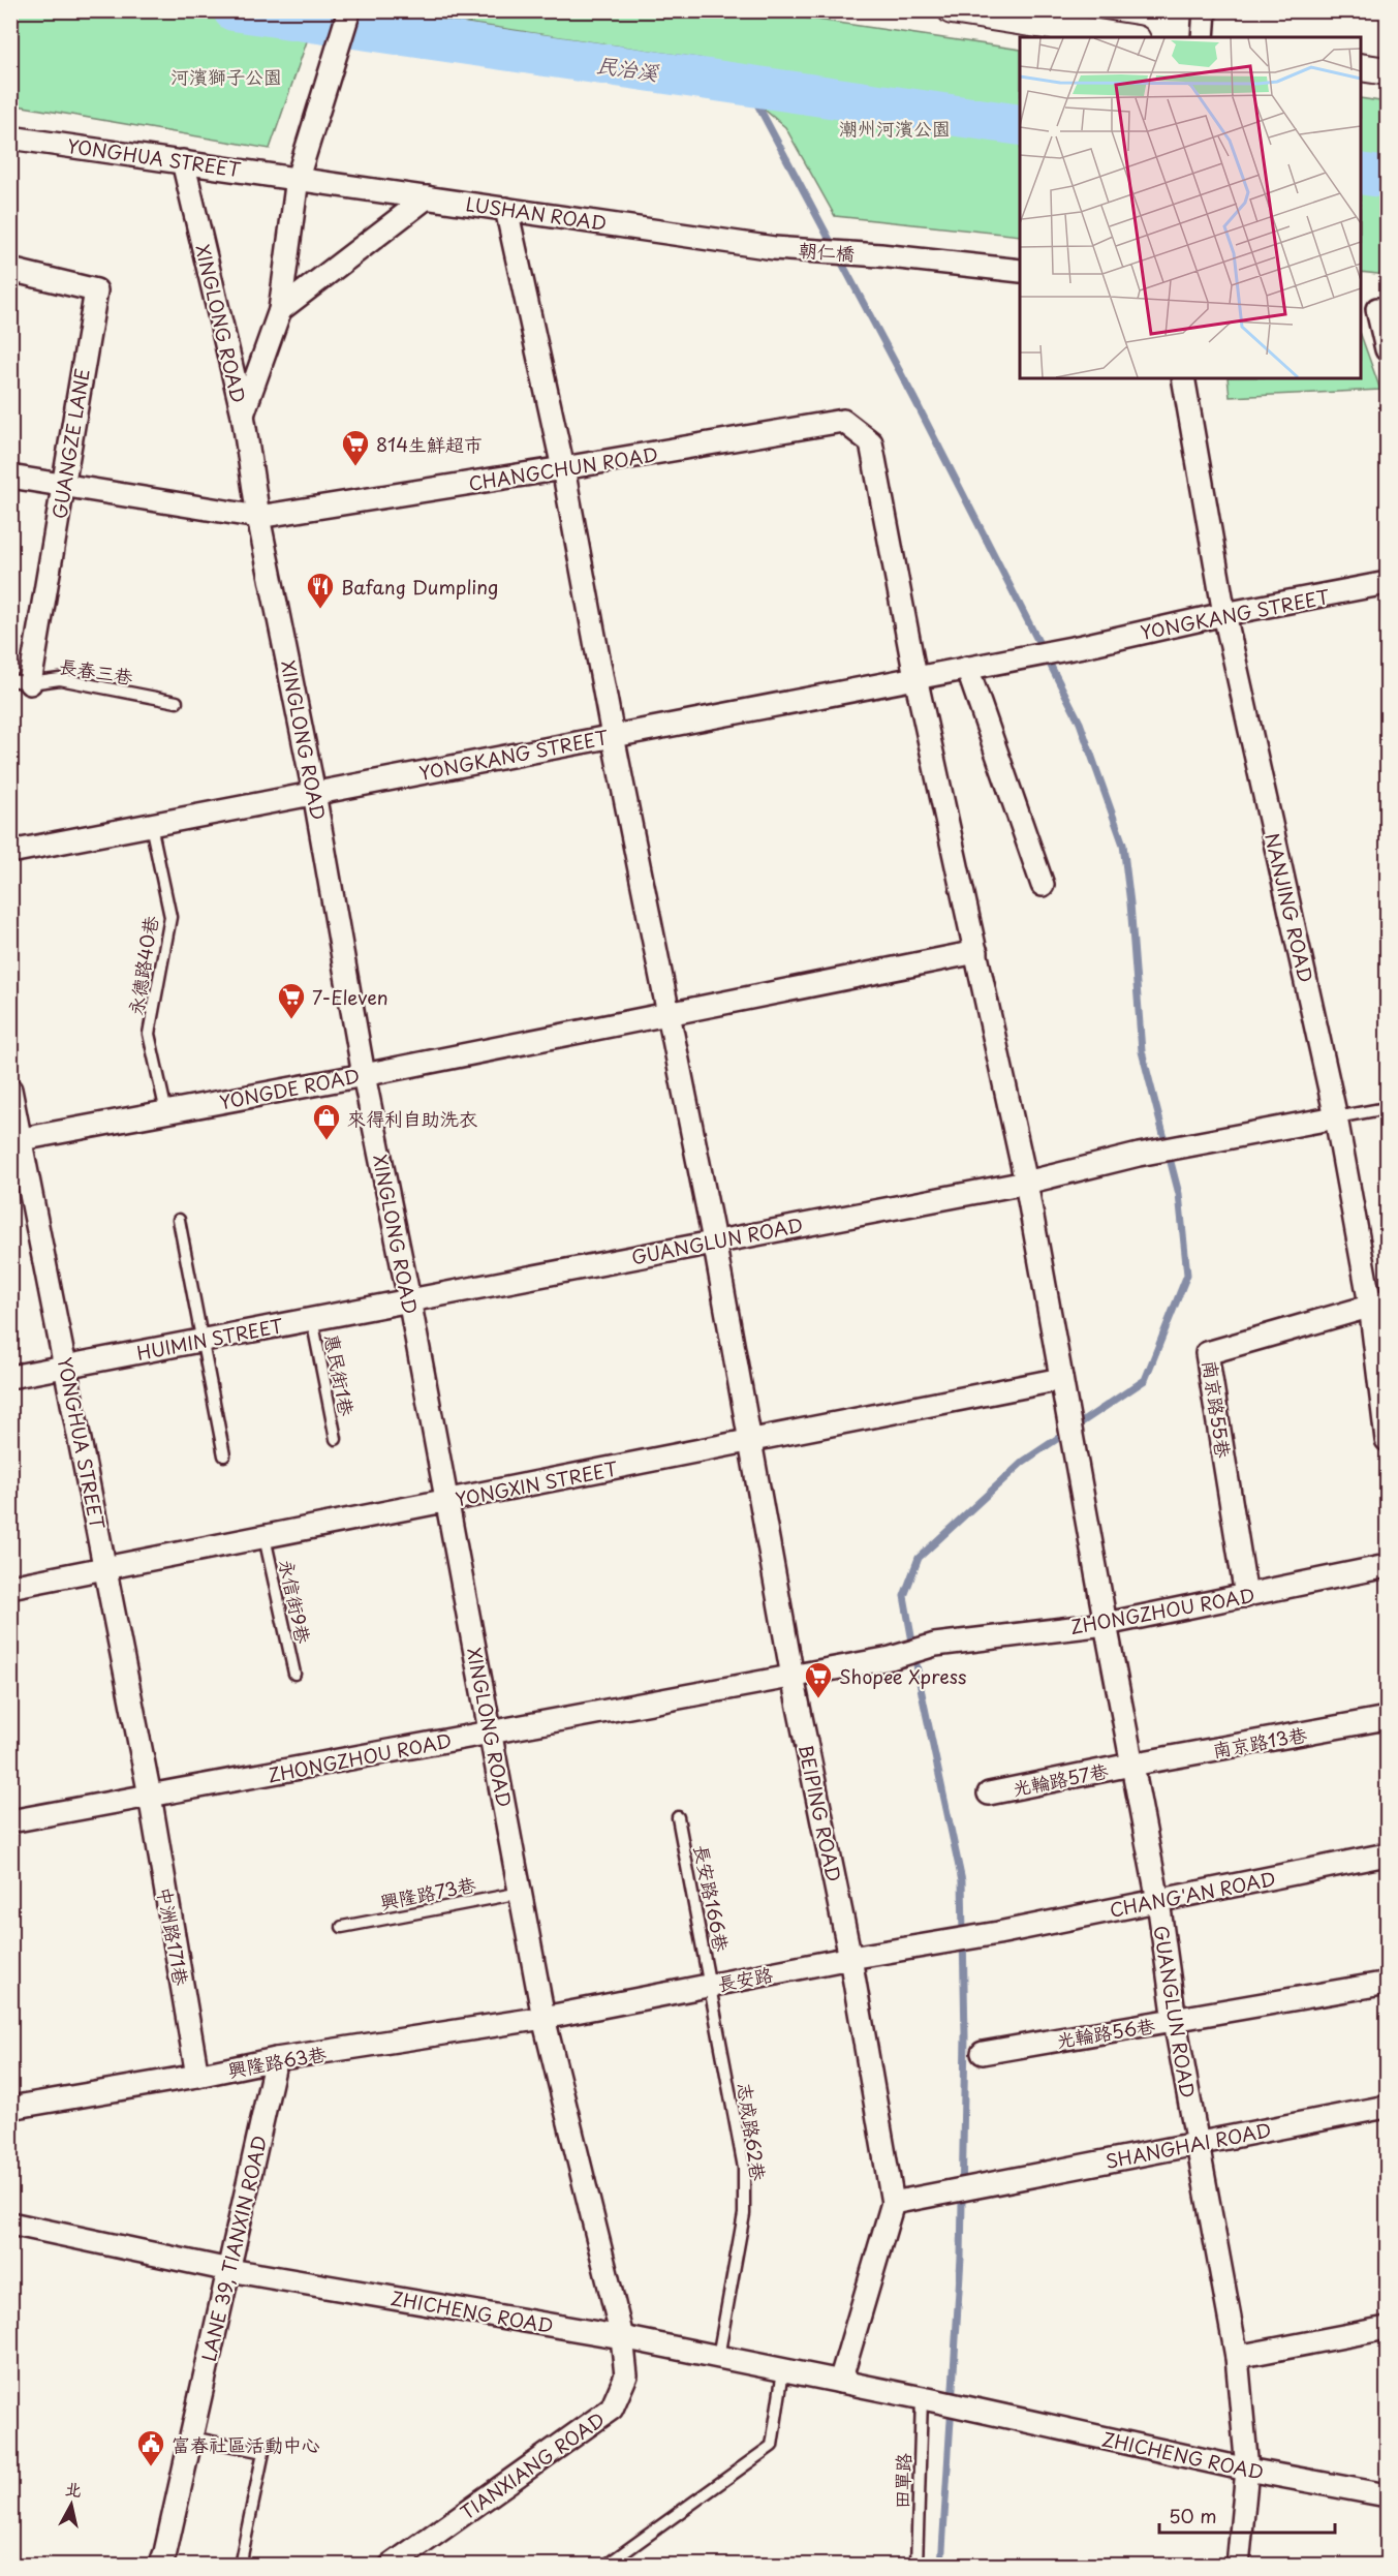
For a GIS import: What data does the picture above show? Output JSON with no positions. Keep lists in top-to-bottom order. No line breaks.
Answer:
{"streets":{"street":["YONGHUA STREET","LUSHAN ROAD","朝仁橋","XINGLONG ROAD","GUANGZE LANE","CHANGCHUN ROAD","YONGKANG STREET","NANJING ROAD","YONGDE ROAD","GUANGLUN ROAD","HUIMIN STREET","南京路55巷","YONGXIN STREET","ZHONGZHOU ROAD","南京路13巷","光輪路57巷","BEIPING ROAD","CHANG'AN ROAD","中洲路171巷","長安路","光輪路56巷","興隆路63巷","SHANGHAI ROAD","LANE 39, TIANXIN ROAD","ZHICHENG ROAD","TIANXIANG ROAD"],"lane":["長春三巷","永德路40巷","惠民街1巷","永信街9巷","興隆路73巷","長安路166巷","志成路62巷","田單路"]},"crossings":[["YONGHUA STREET","LUSHAN ROAD"],["YONGHUA STREET","XINGLONG ROAD"],["YONGHUA STREET","YONGDE ROAD"],["YONGHUA STREET","HUIMIN STREET"],["YONGHUA STREET","YONGXIN STREET"],["YONGHUA STREET","ZHONGZHOU ROAD"],["YONGHUA STREET","中洲路171巷"],["LUSHAN ROAD","朝仁橋"],["LUSHAN ROAD","XINGLONG ROAD"],["LUSHAN ROAD","BEIPING ROAD"],["XINGLONG ROAD","CHANGCHUN ROAD"],["XINGLONG ROAD","YONGKANG STREET"],["XINGLONG ROAD","YONGDE ROAD"],["XINGLONG ROAD","GUANGLUN ROAD"],["XINGLONG ROAD","HUIMIN STREET"],["XINGLONG ROAD","YONGXIN STREET"],["XINGLONG ROAD","ZHONGZHOU ROAD"],["XINGLONG ROAD","興隆路73巷"],["XINGLONG ROAD","長安路"],["XINGLONG ROAD","興隆路63巷"],["XINGLONG ROAD","TIANXIANG ROAD"],["GUANGZE LANE","CHANGCHUN ROAD"],["GUANGZE LANE","長春三巷"],["CHANGCHUN ROAD","YONGKANG STREET"],["CHANGCHUN ROAD","YONGDE ROAD"],["CHANGCHUN ROAD","GUANGLUN ROAD"],["CHANGCHUN ROAD","BEIPING ROAD"],["YONGKANG STREET","NANJING ROAD"],["YONGKANG STREET","永德路40巷"],["YONGKANG STREET","BEIPING ROAD"],["NANJING ROAD","GUANGLUN ROAD"],["NANJING ROAD","南京路55巷"],["永德路40巷","YONGDE ROAD"],["YONGDE ROAD","BEIPING ROAD"],["GUANGLUN ROAD","HUIMIN STREET"],["GUANGLUN ROAD","YONGXIN STREET"],["GUANGLUN ROAD","ZHONGZHOU ROAD"],["GUANGLUN ROAD","南京路13巷"],["GUANGLUN ROAD","光輪路57巷"],["GUANGLUN ROAD","BEIPING ROAD"],["GUANGLUN ROAD","CHANG'AN ROAD"],["GUANGLUN ROAD","光輪路56巷"],["GUANGLUN ROAD","SHANGHAI ROAD"],["GUANGLUN ROAD","ZHICHENG ROAD"],["HUIMIN STREET","惠民街1巷"],["南京路55巷","ZHONGZHOU ROAD"],["YONGXIN STREET","永信街9巷"],["YONGXIN STREET","BEIPING ROAD"],["ZHONGZHOU ROAD","BEIPING ROAD"],["ZHONGZHOU ROAD","中洲路171巷"],["南京路13巷","光輪路57巷"],["BEIPING ROAD","長安路"],["BEIPING ROAD","SHANGHAI ROAD"],["BEIPING ROAD","ZHICHENG ROAD"],["CHANG'AN ROAD","長安路"],["長安路166巷","長安路"],["長安路166巷","志成路62巷"],["中洲路171巷","興隆路63巷"],["長安路","興隆路63巷"],["長安路","志成路62巷"],["長安路","TIANXIANG ROAD"],["興隆路63巷","LANE 39, TIANXIN ROAD"],["興隆路63巷","TIANXIANG ROAD"],["志成路62巷","ZHICHENG ROAD"],["LANE 39, TIANXIN ROAD","ZHICHENG ROAD"],["ZHICHENG ROAD","TIANXIANG ROAD"],["ZHICHENG ROAD","田單路"]],"water":["民治溪"],"parks":["河濱獅子公園","潮州河濱公園"],"places":{"supermarket":["814生鮮超市","7-Eleven","Shopee Xpress"],"restaurant":["Bafang Dumpling"],"shop":["來得利自助洗衣"],"public building":["富春社區活動中心"]},"scale_bar":"50 m","north":"top"}
